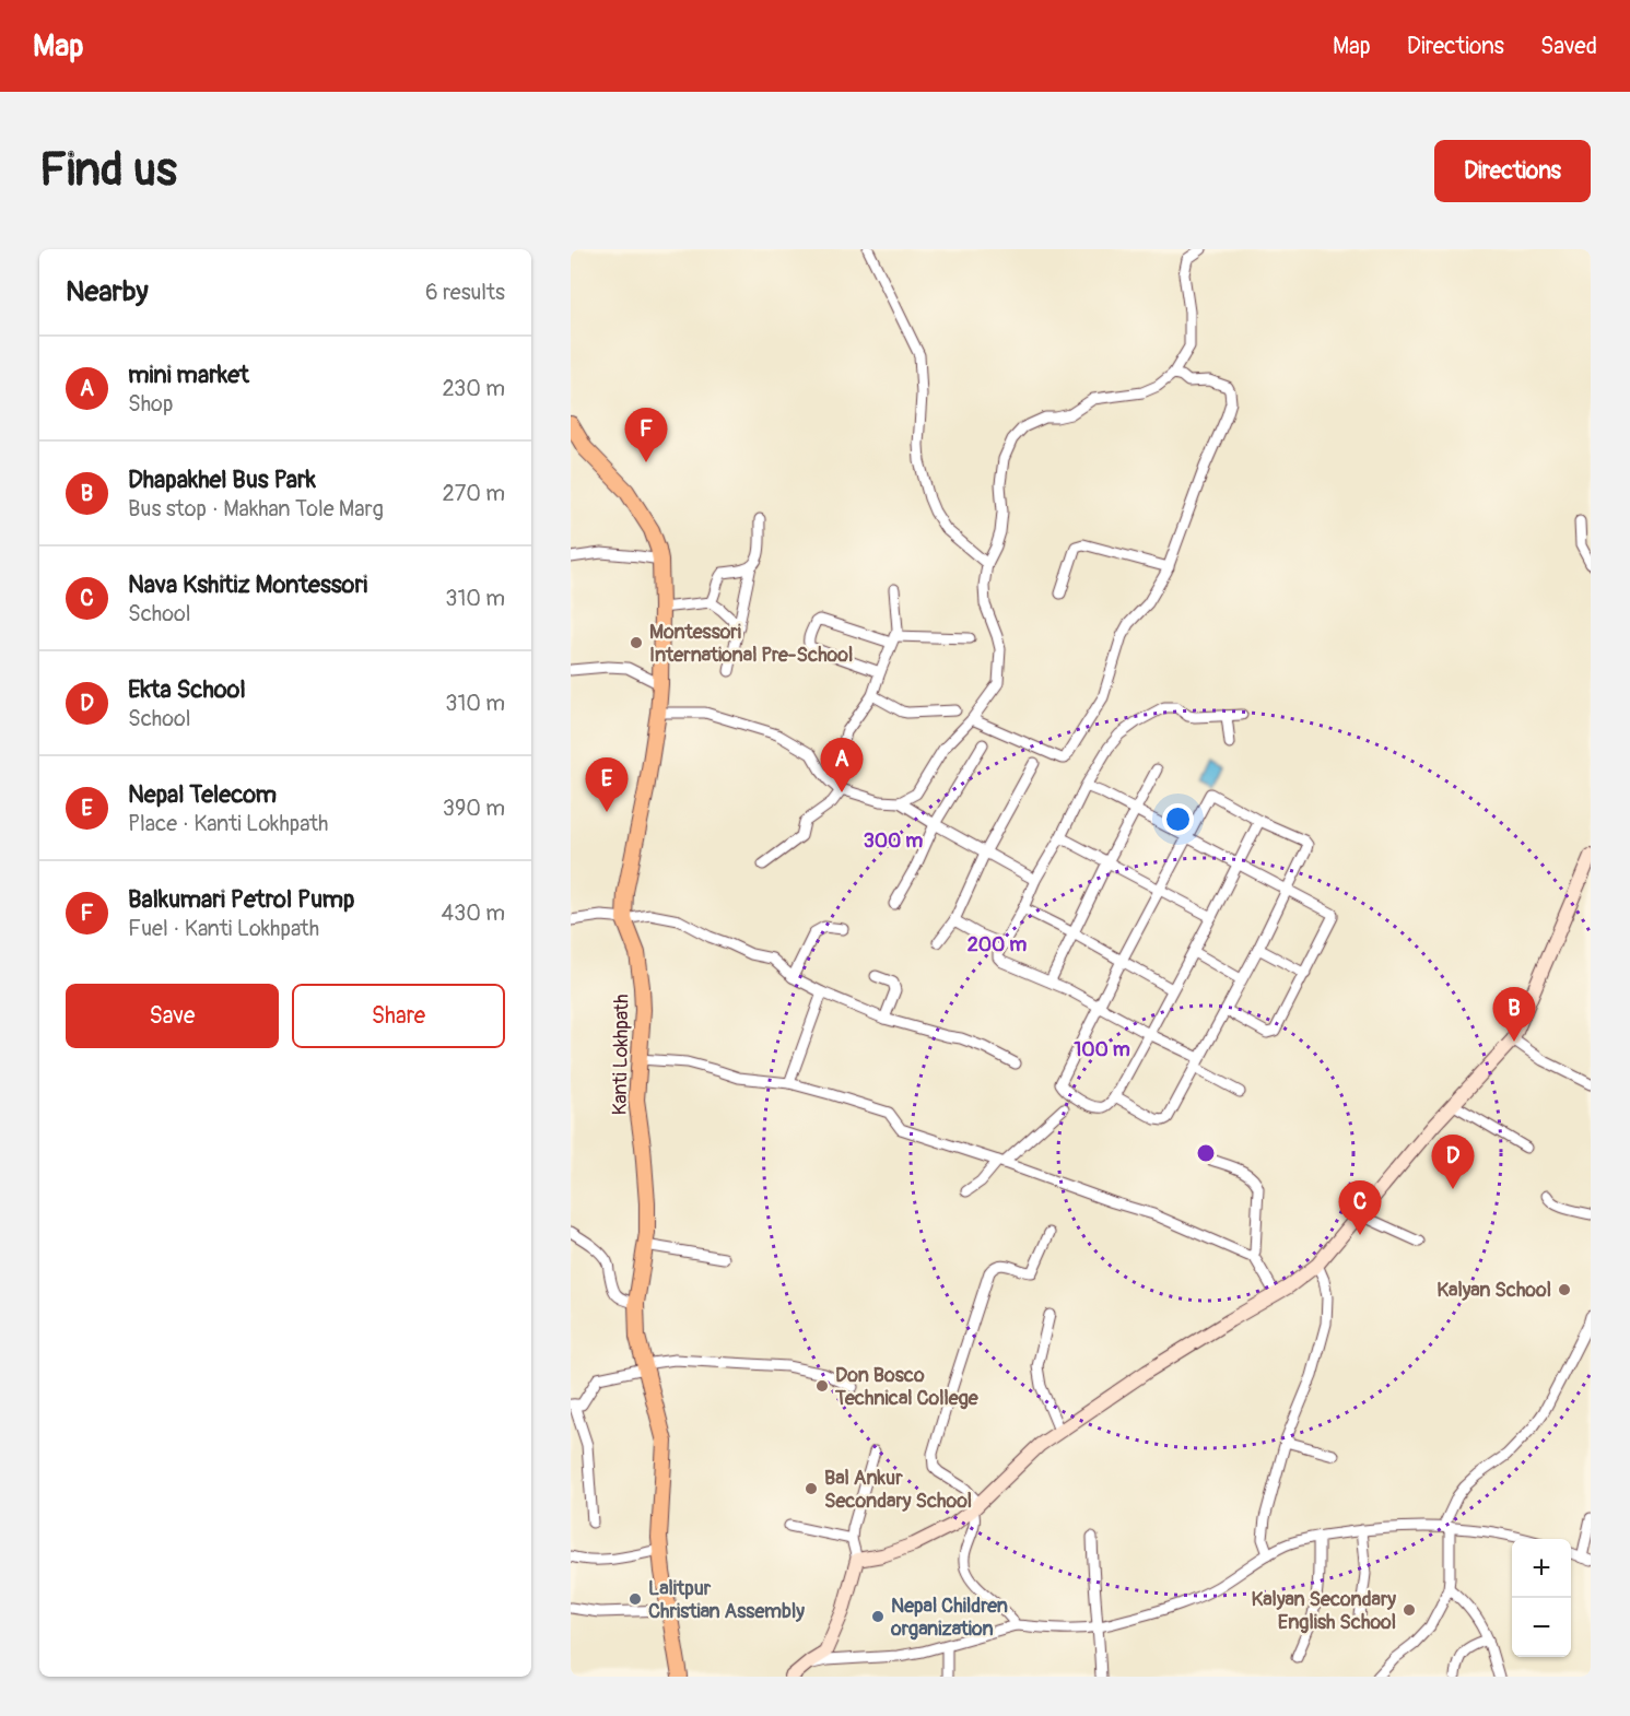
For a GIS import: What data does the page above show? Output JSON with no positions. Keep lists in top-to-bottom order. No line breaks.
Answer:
{"streets":{"main road":["Kanti Lokhpath"]},"places":["Montessori International Pre-School","Kalyan School","Don Bosco Technical College","Bal Ankur Secondary School","Lalitpur Christian Assembly","Kalyan Secondary English School","Nepal Children organization"],"page":{"header":"Map","nav":["Map","Directions","Saved"],"buttons":["Directions",["Save","Share"]],"title":"Find us","heading":["Nearby","6 results"],"list":[{"mark":"A","name":"mini market","note":"Shop","value":"230 m"},{"mark":"B","name":"Dhapakhel Bus Park","note":"Bus stop · Makhan Tole Marg","value":"270 m"},{"mark":"C","name":"Nava Kshitiz Montessori","note":"School","value":"310 m"},{"mark":"D","name":"Ekta School","note":"School","value":"310 m"},{"mark":"E","name":"Nepal Telecom","note":"Place · Kanti Lokhpath","value":"390 m"},{"mark":"F","name":"Balkumari Petrol Pump","note":"Fuel · Kanti Lokhpath","value":"430 m"}],"pins":["F","A","E","B","D","C"],"map_buttons":["+","−"]},"rings":["300 m","200 m","100 m"]}
